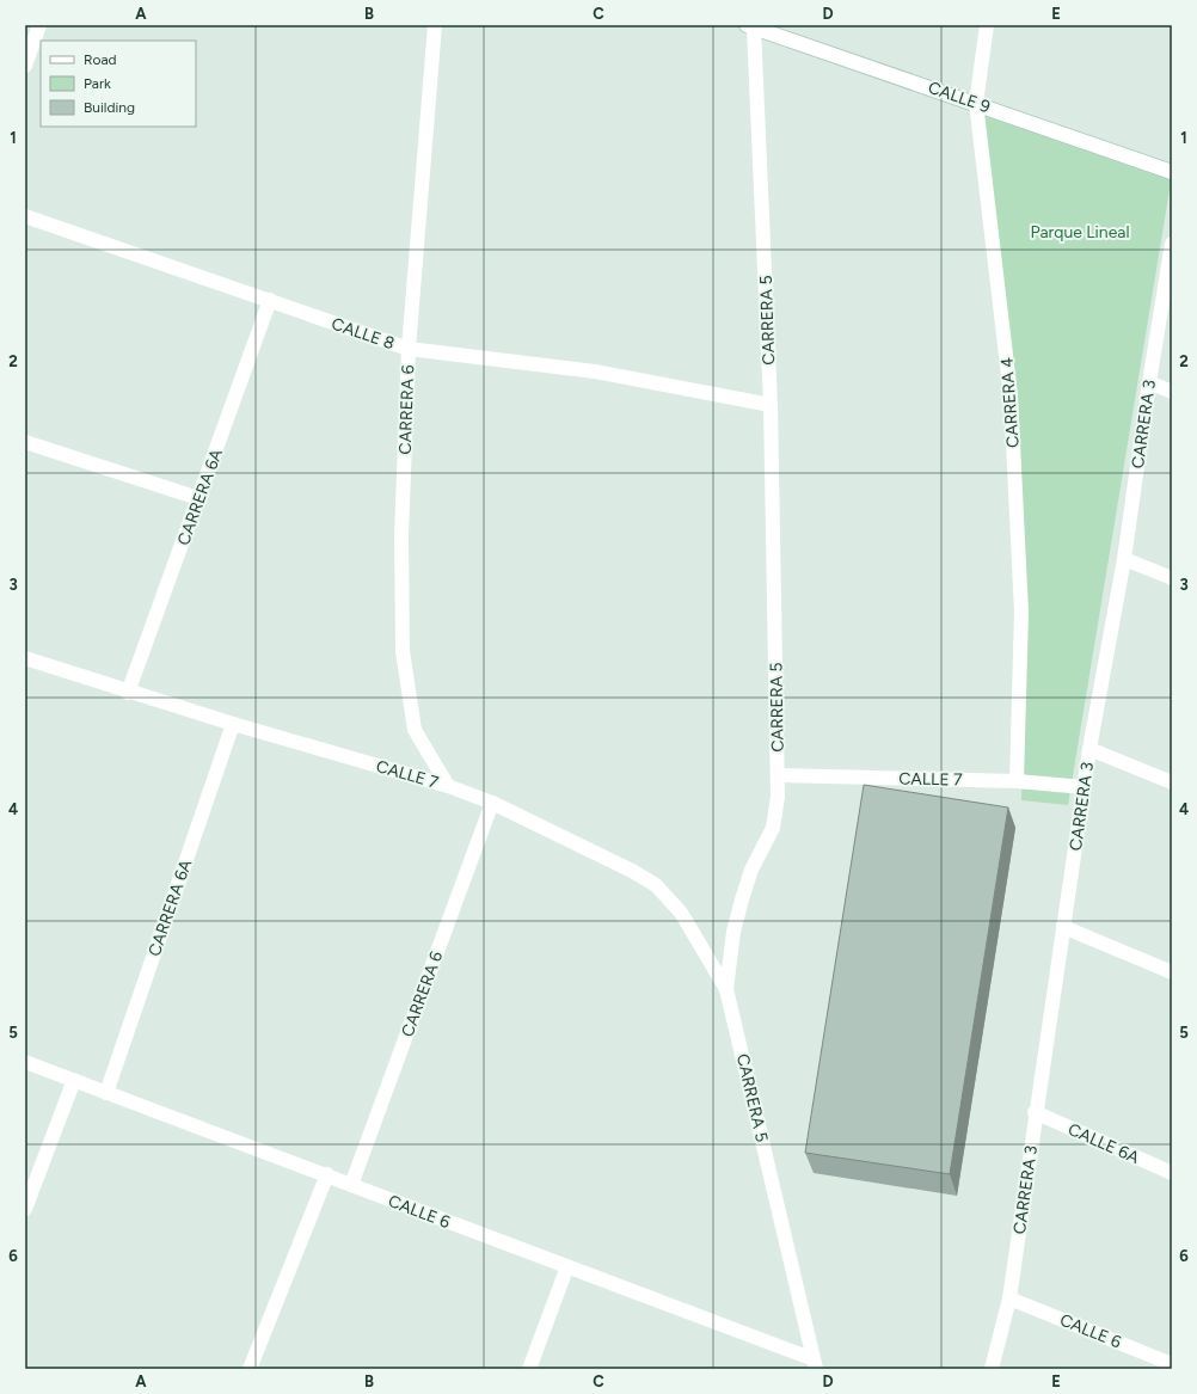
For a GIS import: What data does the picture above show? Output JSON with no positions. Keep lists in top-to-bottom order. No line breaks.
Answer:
{"streets":{"street":["CALLE 9","CARRERA 5","CALLE 8","CARRERA 4","CARRERA 6","CARRERA 3","CARRERA 6A","CALLE 7","CALLE 6A","CALLE 6"]},"crossings":[["CALLE 9","CARRERA 5"],["CALLE 9","CARRERA 4"],["CARRERA 5","CALLE 8"],["CARRERA 5","CALLE 7"],["CARRERA 5","CALLE 6"],["CALLE 8","CARRERA 6"],["CALLE 8","CARRERA 6A"],["CARRERA 4","CALLE 7"],["CARRERA 6","CALLE 7"],["CARRERA 6","CALLE 6"],["CARRERA 3","CALLE 7"],["CARRERA 3","CALLE 6A"],["CARRERA 3","CALLE 6"],["CARRERA 6A","CALLE 7"],["CARRERA 6A","CALLE 6"]],"parks":["Parque Lineal"],"legend":["Road","Park","Building"],"grid":{"columns":["A","B","C","D","E"],"rows":["1","2","3","4","5","6"]}}
